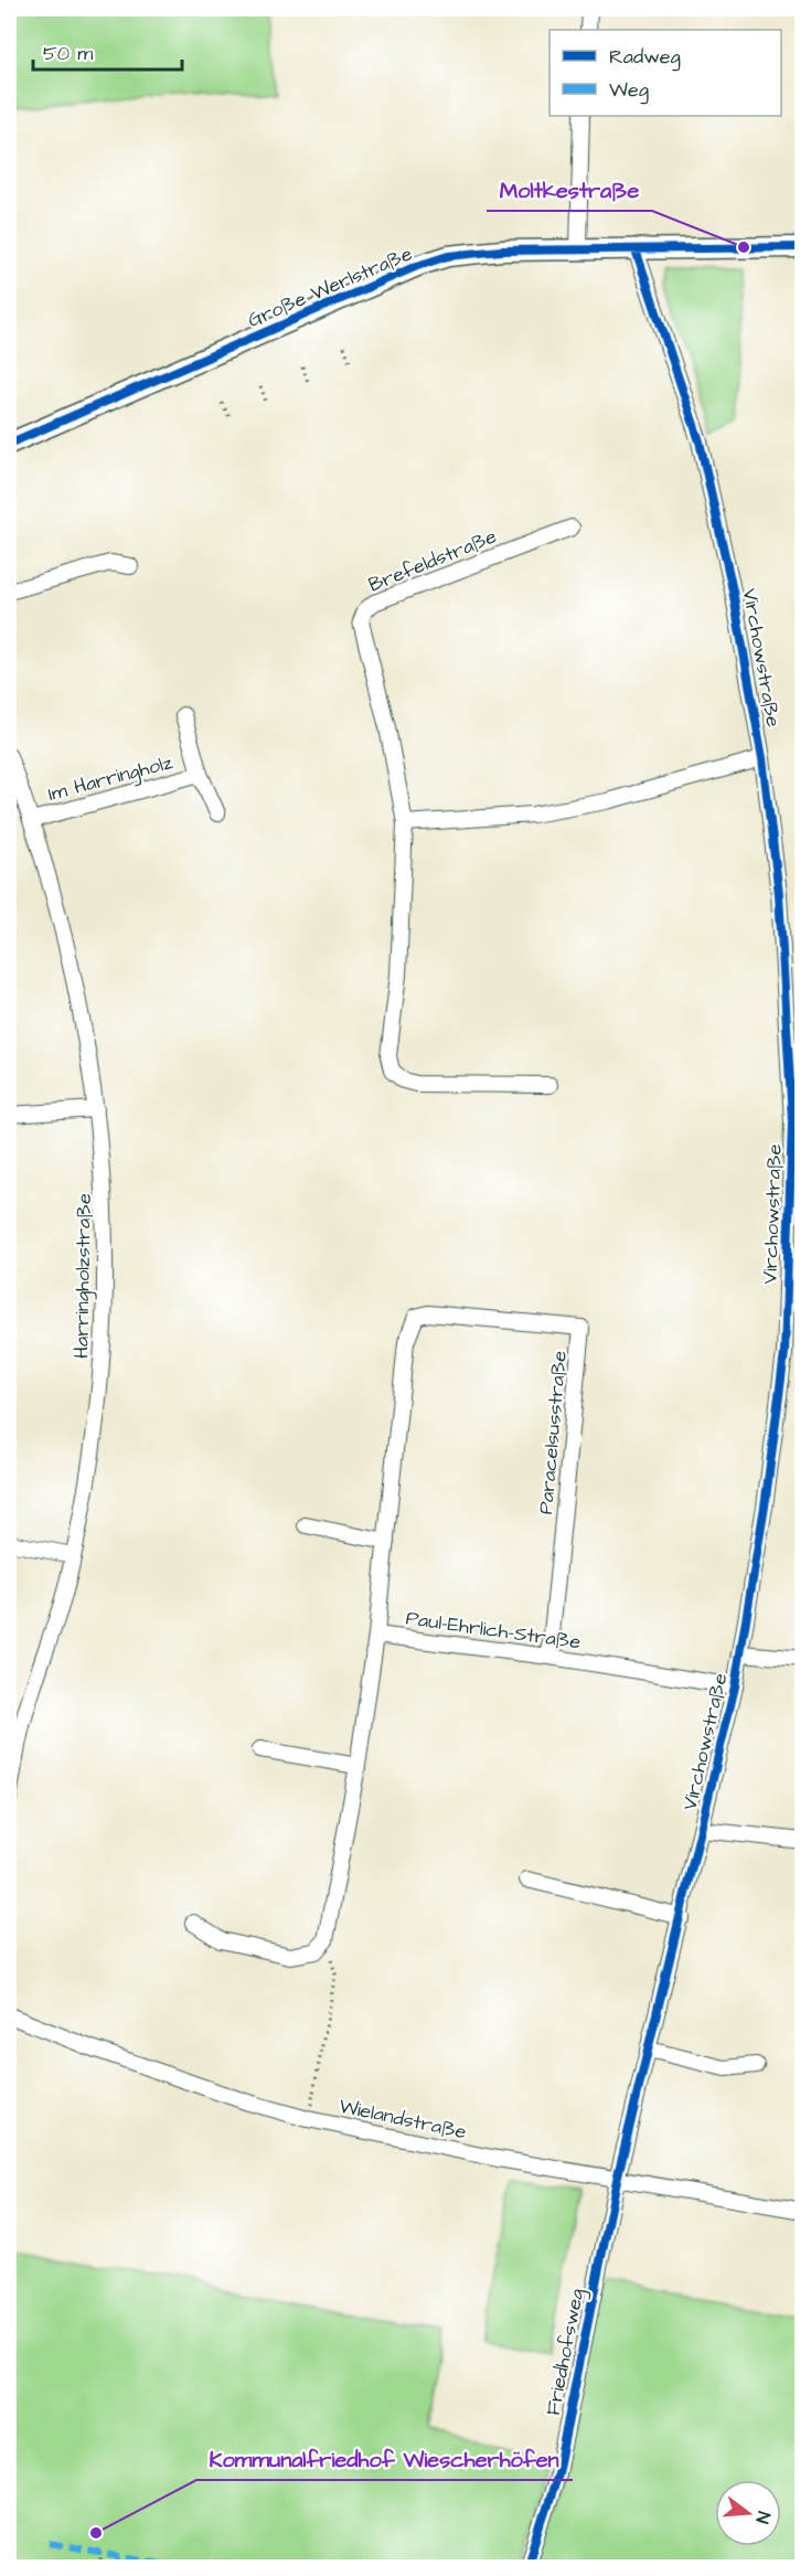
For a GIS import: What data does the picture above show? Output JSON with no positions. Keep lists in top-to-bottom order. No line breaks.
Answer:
{"streets":{"street":["Große Werlstraße","Brefeldstraße","Virchowstraße","Im Harringholz","Harringholzstraße","Paracelsusstraße","Paul-Ehrlich-Straße","Wielandstraße","Friedhofsweg"]},"crossings":[["Große Werlstraße","Virchowstraße"],["Virchowstraße","Paul-Ehrlich-Straße"],["Virchowstraße","Wielandstraße"],["Virchowstraße","Friedhofsweg"],["Im Harringholz","Harringholzstraße"],["Paracelsusstraße","Paul-Ehrlich-Straße"],["Wielandstraße","Friedhofsweg"]],"places":["Moltkestraße","Kommunalfriedhof Wiescherhöfen"],"legend":["Radweg","Weg"],"scale_bar":"50 m","north":"right"}
